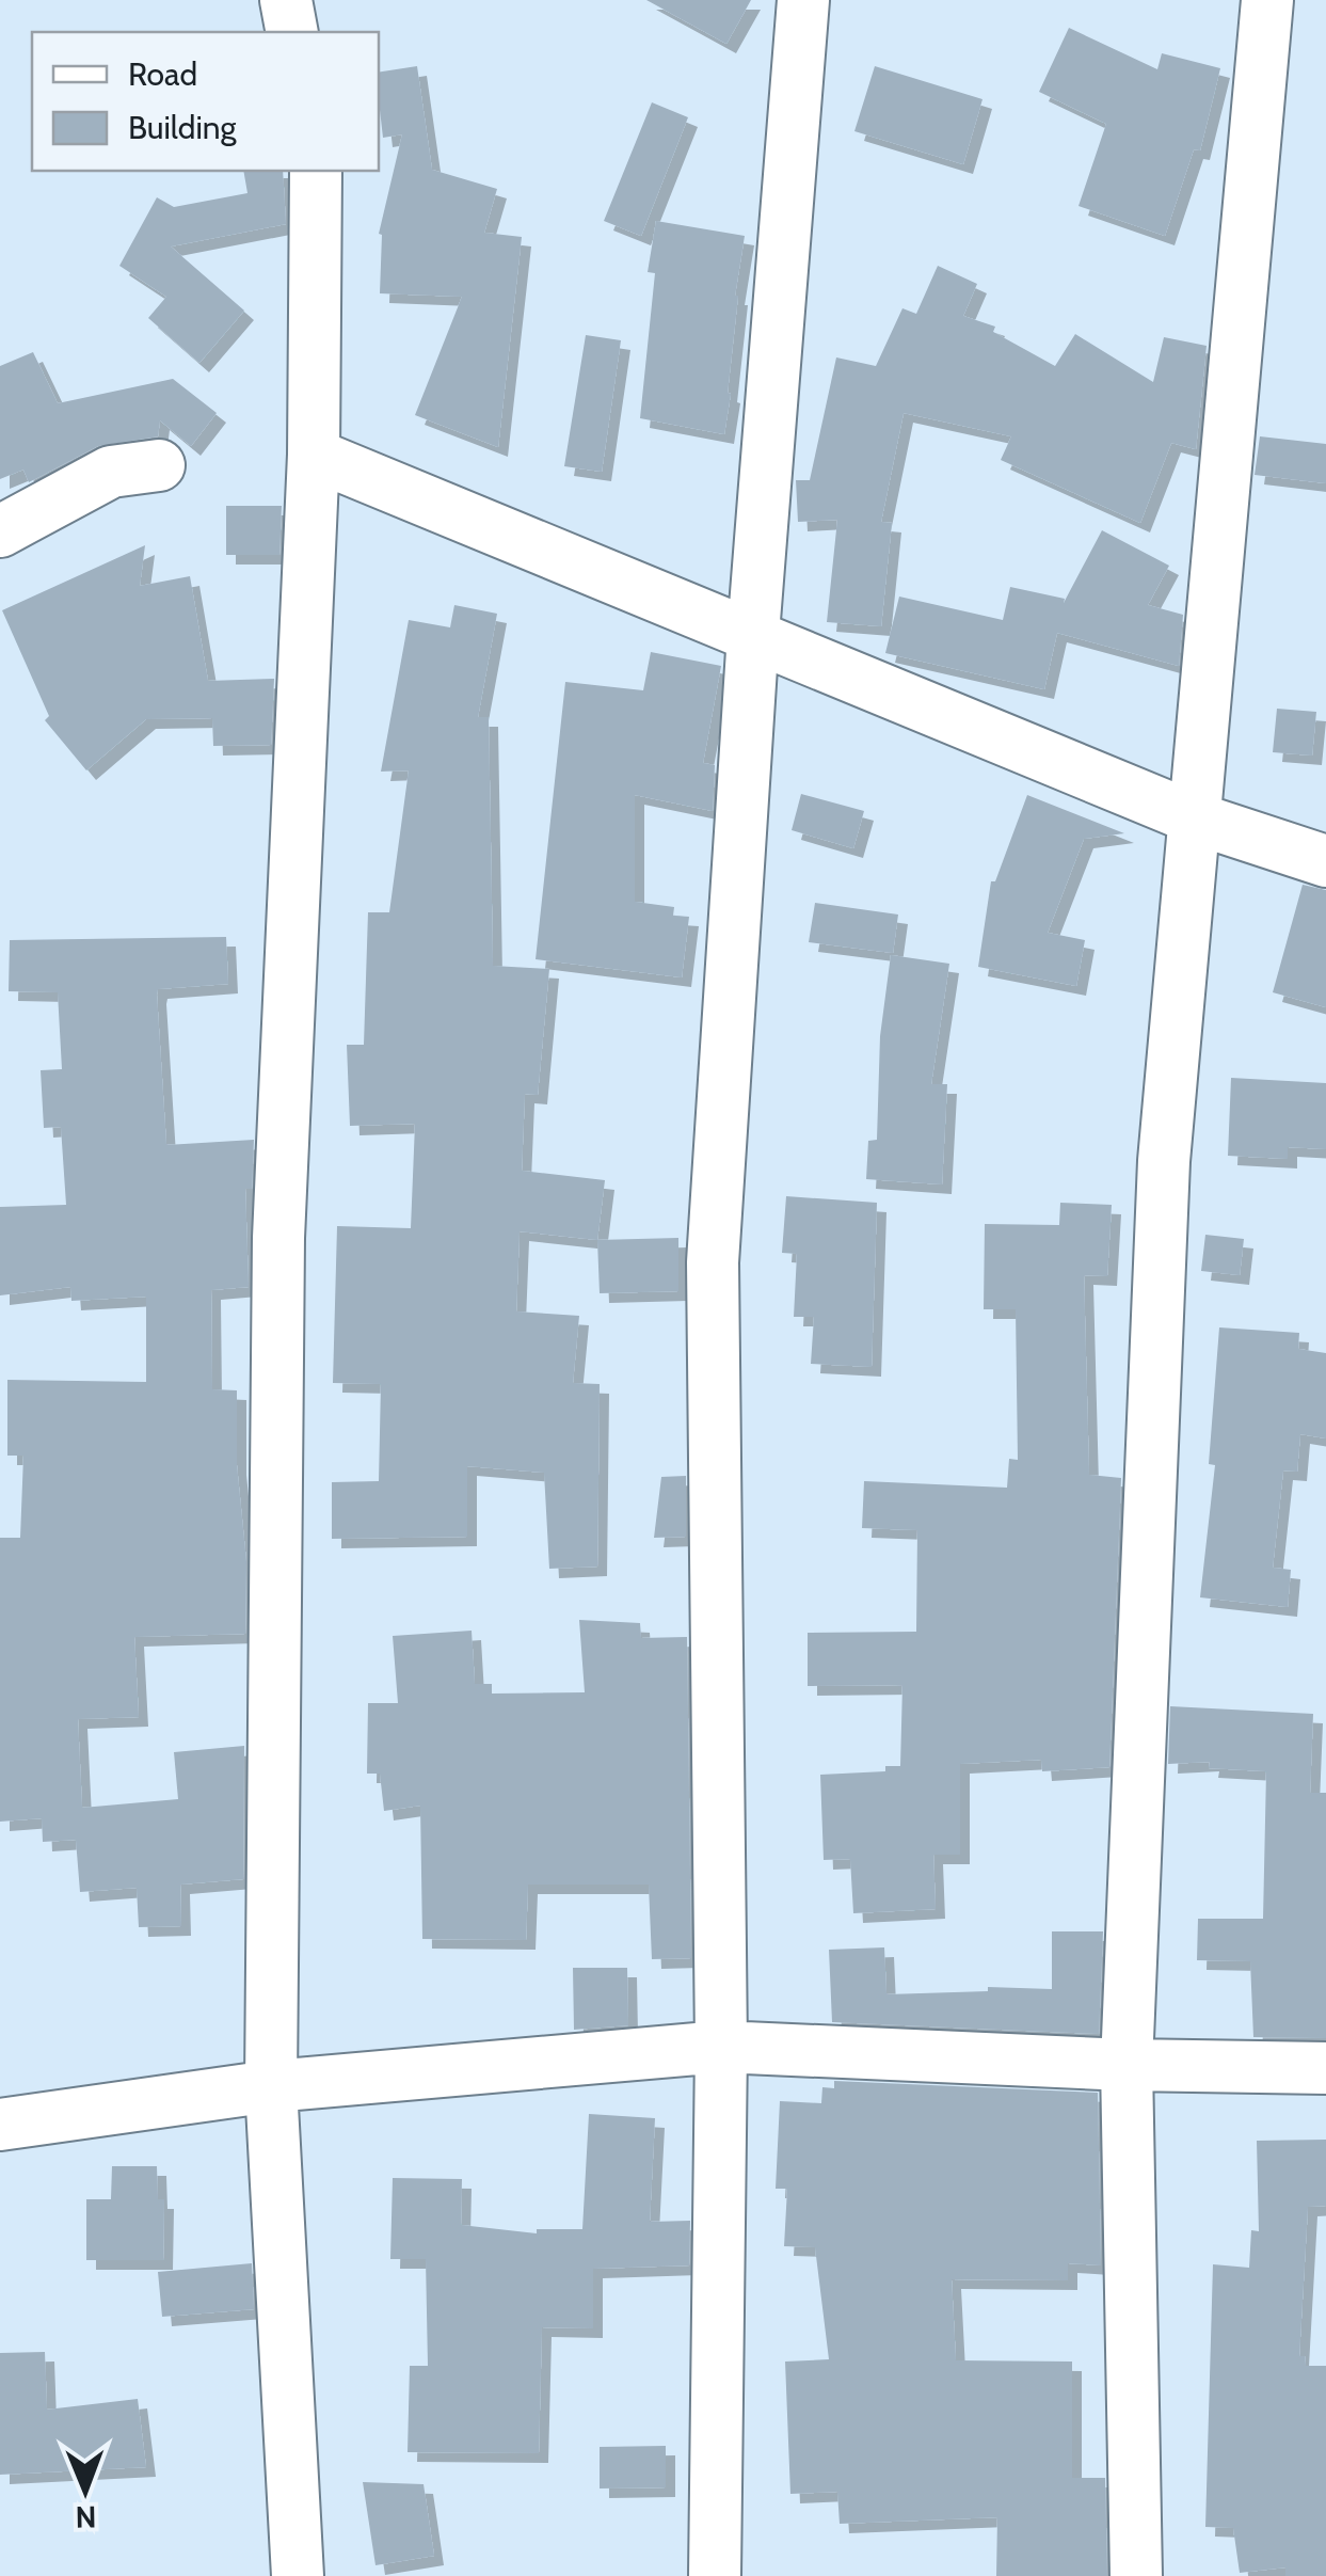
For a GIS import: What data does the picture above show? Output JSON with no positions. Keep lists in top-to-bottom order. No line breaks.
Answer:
{"legend":["Road","Building"],"north":"bottom"}
